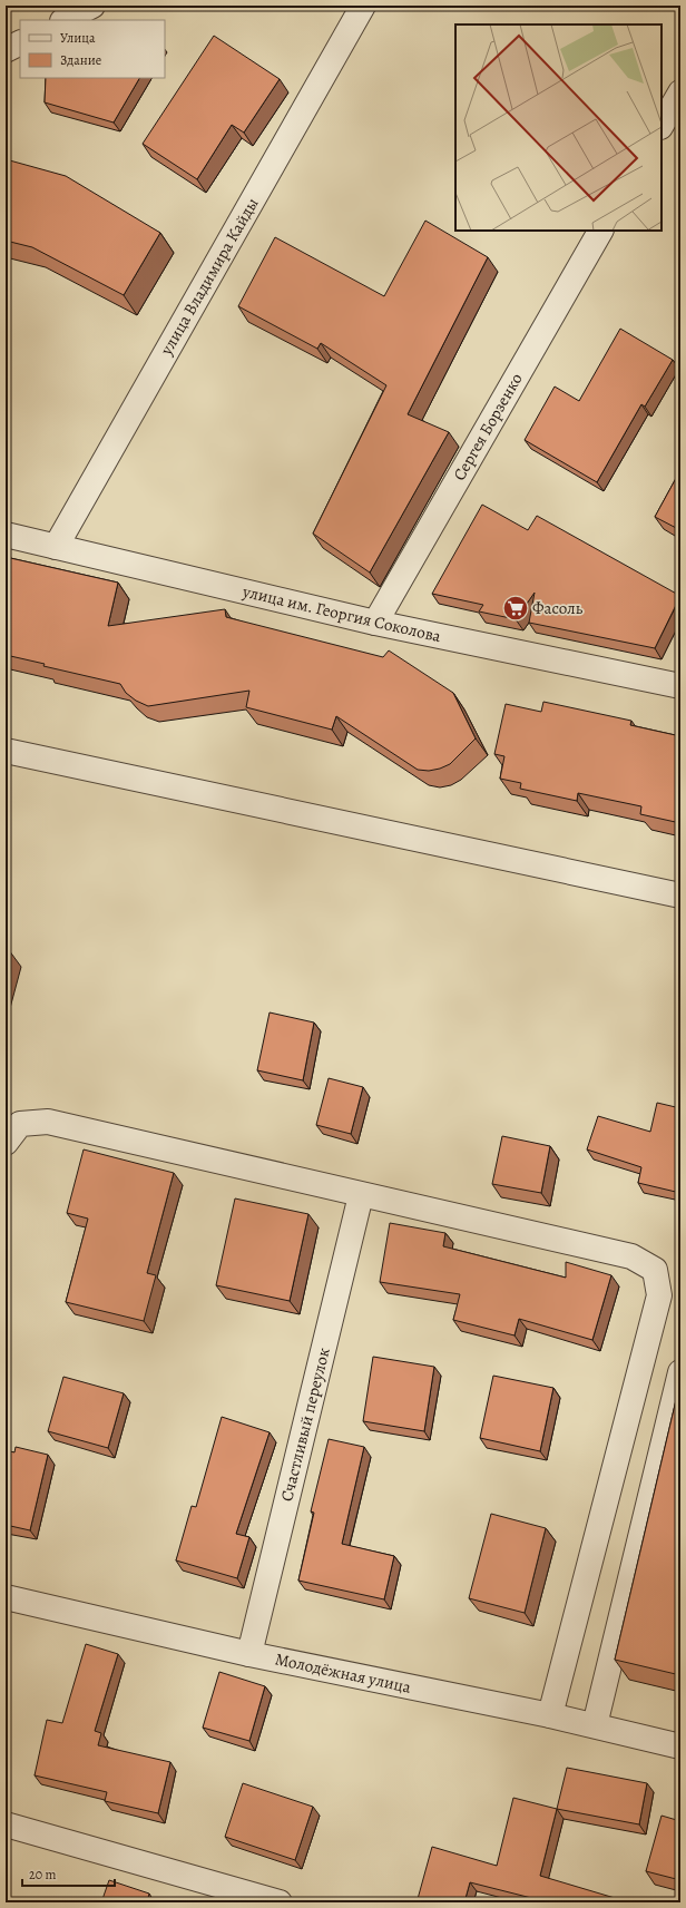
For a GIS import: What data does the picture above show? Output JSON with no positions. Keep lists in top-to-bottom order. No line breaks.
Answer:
{"streets":{"street":["улица Владимира Кайды","Сергея Борзенко","улица им. Георгия Соколова","Счастливый переулок","Молодёжная улица"]},"crossings":[["улица Владимира Кайды","улица им. Георгия Соколова"],["Сергея Борзенко","улица им. Георгия Соколова"],["Счастливый переулок","Молодёжная улица"]],"places":{"supermarket":["Фасоль"]},"legend":["Улица","Здание"],"scale_bar":"20 m"}
